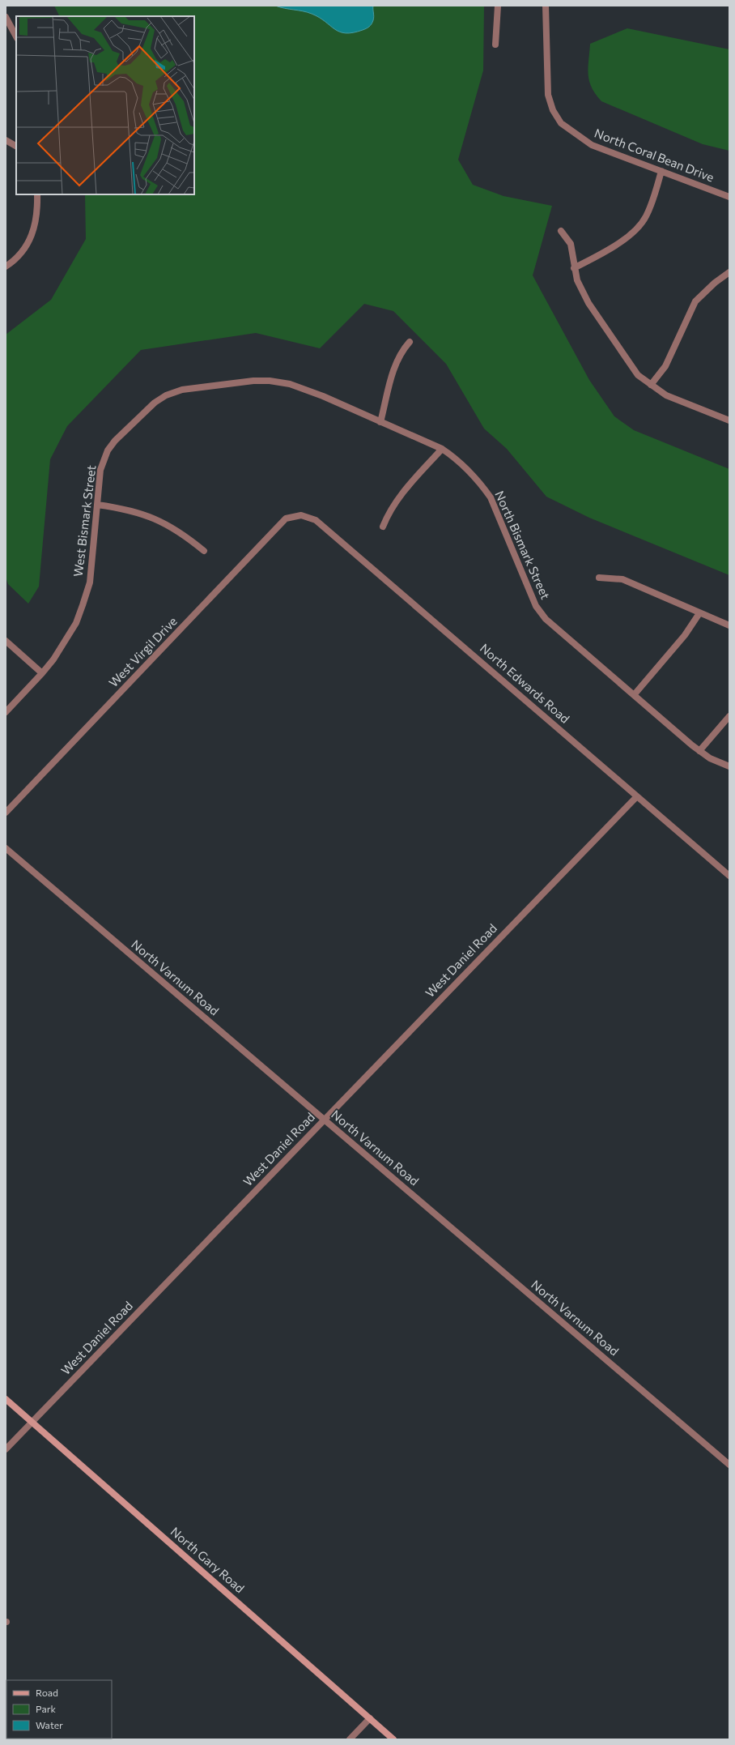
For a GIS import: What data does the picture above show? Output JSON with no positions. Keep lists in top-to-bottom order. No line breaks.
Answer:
{"streets":{"street":["North Coral Bean Drive","West Bismark Street","North Bismark Street","West Virgil Drive","North Edwards Road","West Daniel Road","North Varnum Road","North Gary Road"]},"crossings":[["West Bismark Street","North Bismark Street"],["West Virgil Drive","North Edwards Road"],["North Edwards Road","West Daniel Road"],["West Daniel Road","North Varnum Road"],["West Daniel Road","North Gary Road"]],"legend":["Road","Park","Water"]}
